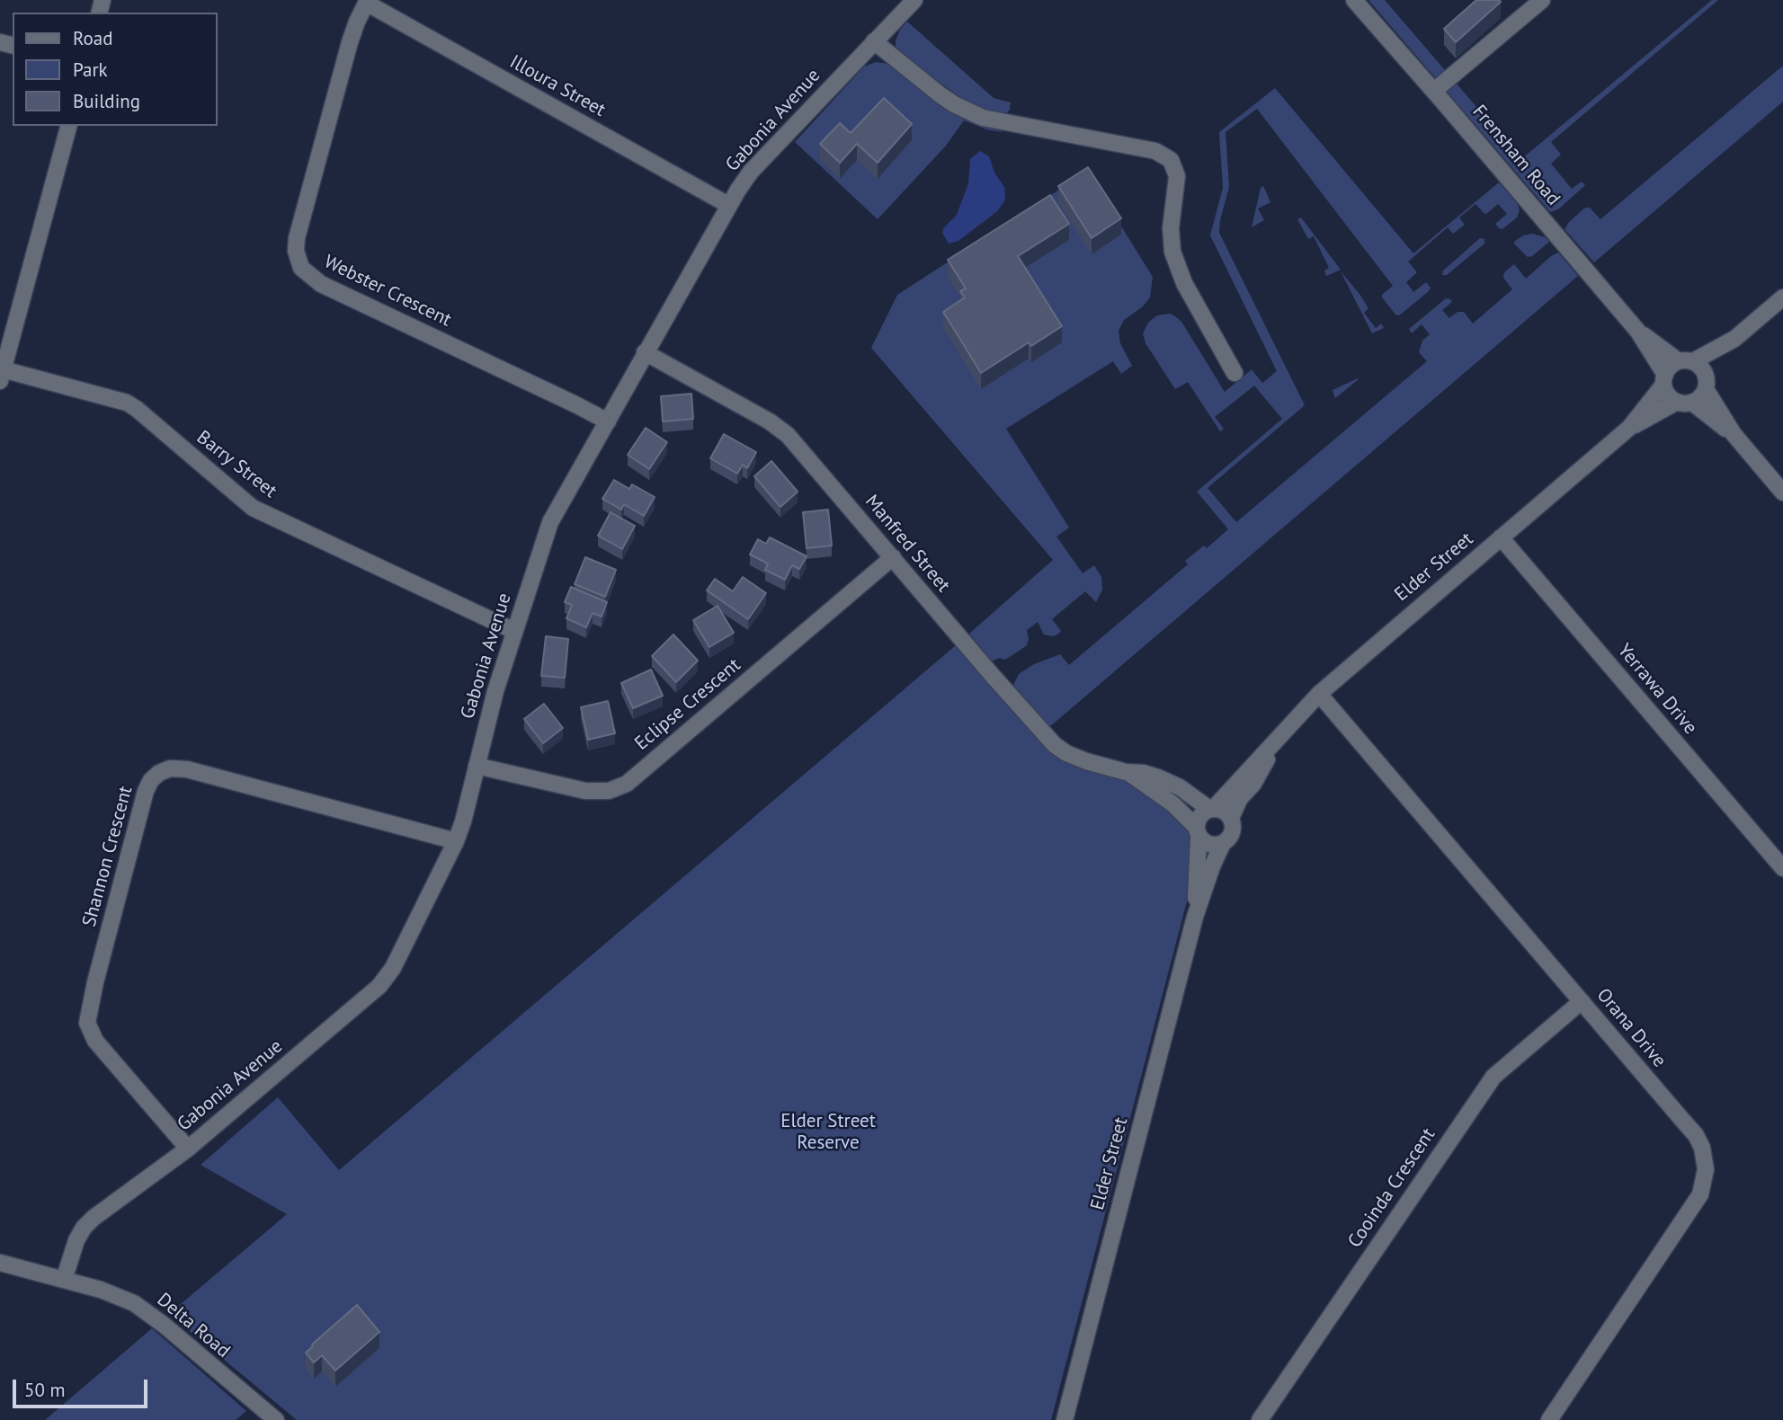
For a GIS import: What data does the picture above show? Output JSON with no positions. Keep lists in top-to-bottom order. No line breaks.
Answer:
{"streets":{"street":["Illoura Street","Gabonia Avenue","Frensham Road","Webster Crescent","Barry Street","Manfred Street","Elder Street","Yerrawa Drive","Eclipse Crescent","Shannon Crescent","Orana Drive","Cooinda Crescent","Delta Road"]},"crossings":[["Illoura Street","Gabonia Avenue"],["Illoura Street","Webster Crescent"],["Gabonia Avenue","Webster Crescent"],["Gabonia Avenue","Barry Street"],["Gabonia Avenue","Manfred Street"],["Gabonia Avenue","Eclipse Crescent"],["Gabonia Avenue","Shannon Crescent"],["Gabonia Avenue","Delta Road"],["Frensham Road","Elder Street"],["Manfred Street","Elder Street"],["Manfred Street","Eclipse Crescent"],["Elder Street","Yerrawa Drive"],["Elder Street","Orana Drive"],["Orana Drive","Cooinda Crescent"]],"parks":["Elder Street Reserve"],"legend":["Road","Park","Building"],"scale_bar":"50 m"}
